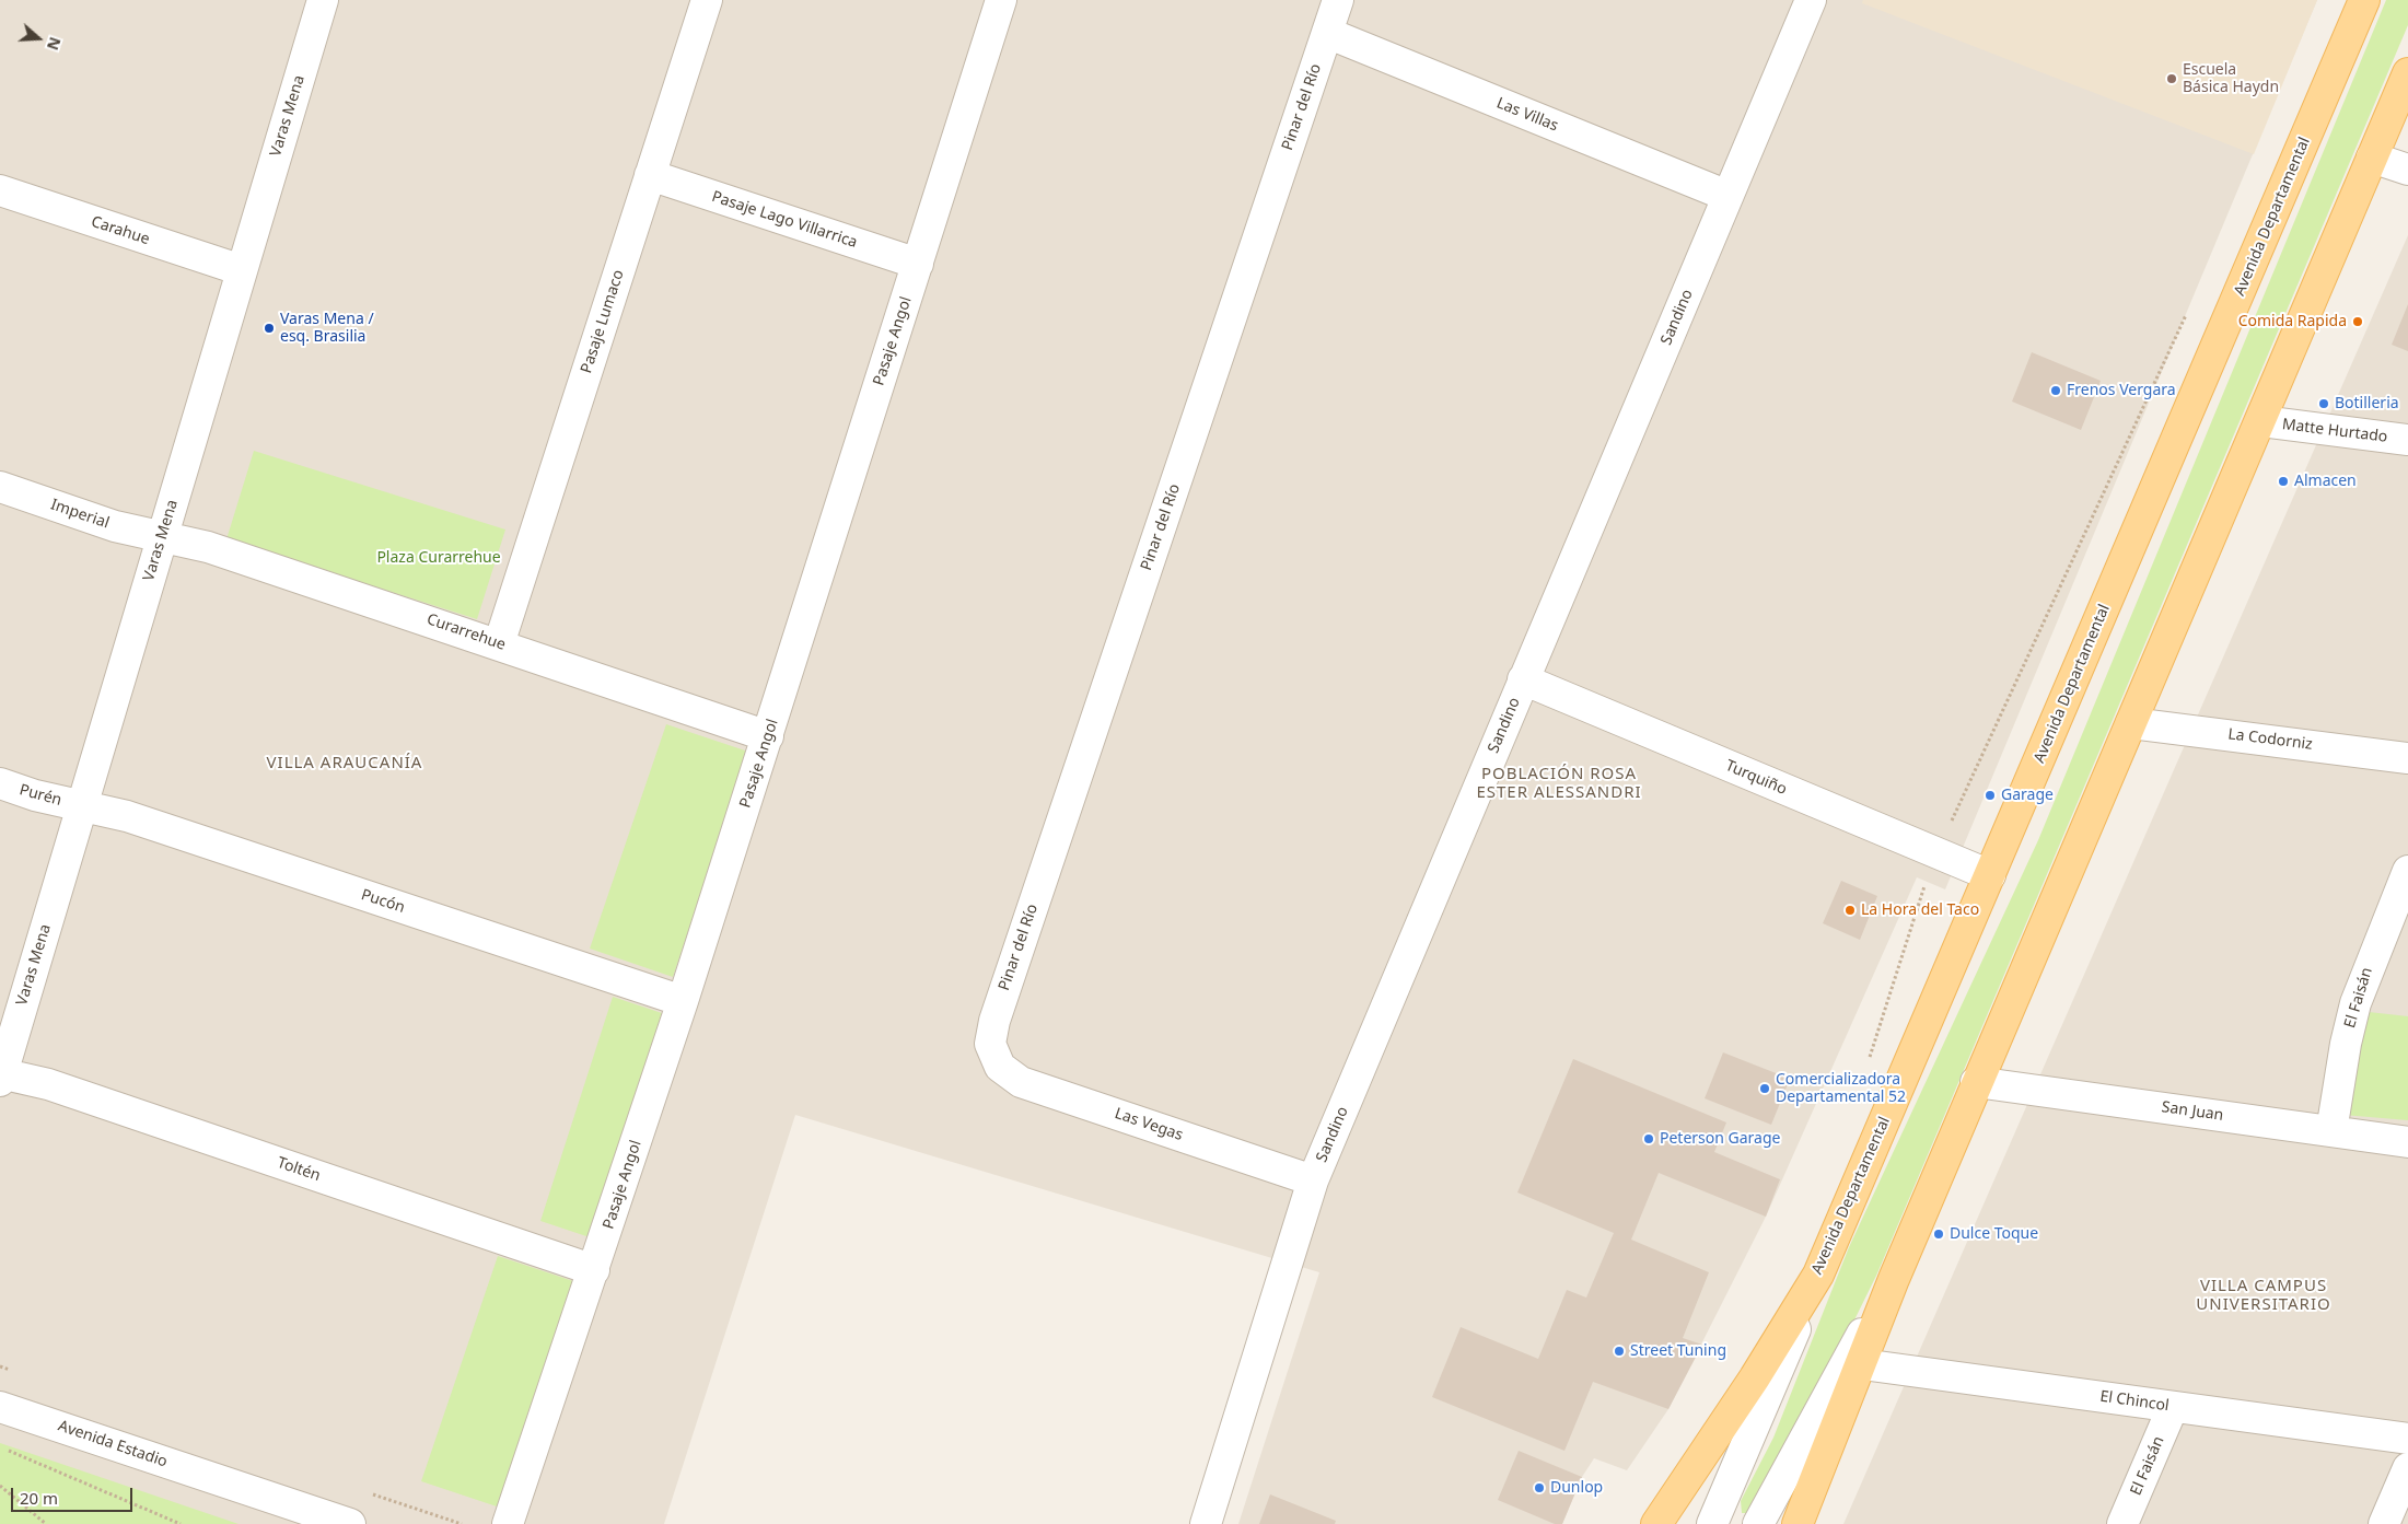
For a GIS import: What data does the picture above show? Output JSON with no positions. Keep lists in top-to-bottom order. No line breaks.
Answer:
{"streets":{"main road":["Avenida Departamental"],"street":["Pinar del Río","Las Villas","Varas Mena","Pasaje Lago Villarrica","Carahue","Sandino","Pasaje Lumaco","Pasaje Angol","Matte Hurtado","Imperial","Curarrehue","La Codorniz","Turquiño","Purén","Pucón","El Faisán","San Juan","Las Vegas","Toltén","El Chincol","Avenida Estadio"]},"crossings":[["Pinar del Río","Las Villas"],["Pinar del Río","Las Vegas"],["Las Villas","Sandino"],["Varas Mena","Carahue"],["Varas Mena","Imperial"],["Varas Mena","Curarrehue"],["Varas Mena","Purén"],["Varas Mena","Pucón"],["Varas Mena","Toltén"],["Avenida Departamental","Turquiño"],["Pasaje Lago Villarrica","Pasaje Lumaco"],["Pasaje Lago Villarrica","Pasaje Angol"],["Sandino","Turquiño"],["Sandino","Las Vegas"],["Pasaje Lumaco","Curarrehue"],["Pasaje Angol","Curarrehue"],["Pasaje Angol","Pucón"],["Pasaje Angol","Toltén"],["Imperial","Curarrehue"],["Purén","Pucón"],["El Faisán","San Juan"],["El Faisán","El Chincol"]],"districts":["VILLA ARAUCANÍA","POBLACIÓN ROSA ESTER ALESSANDRI","VILLA CAMPUS UNIVERSITARIO"],"parks":["Plaza Curarrehue"],"places":["Escuela Básica Haydn","Comida Rapida","Varas Mena / esq. Brasilia","Frenos Vergara","Botilleria","Almacen","Garage","La Hora del Taco","Comercializadora Departamental 52","Peterson Garage","Dulce Toque","Street Tuning","Dunlop"],"scale_bar":"20 m","north":"right"}
